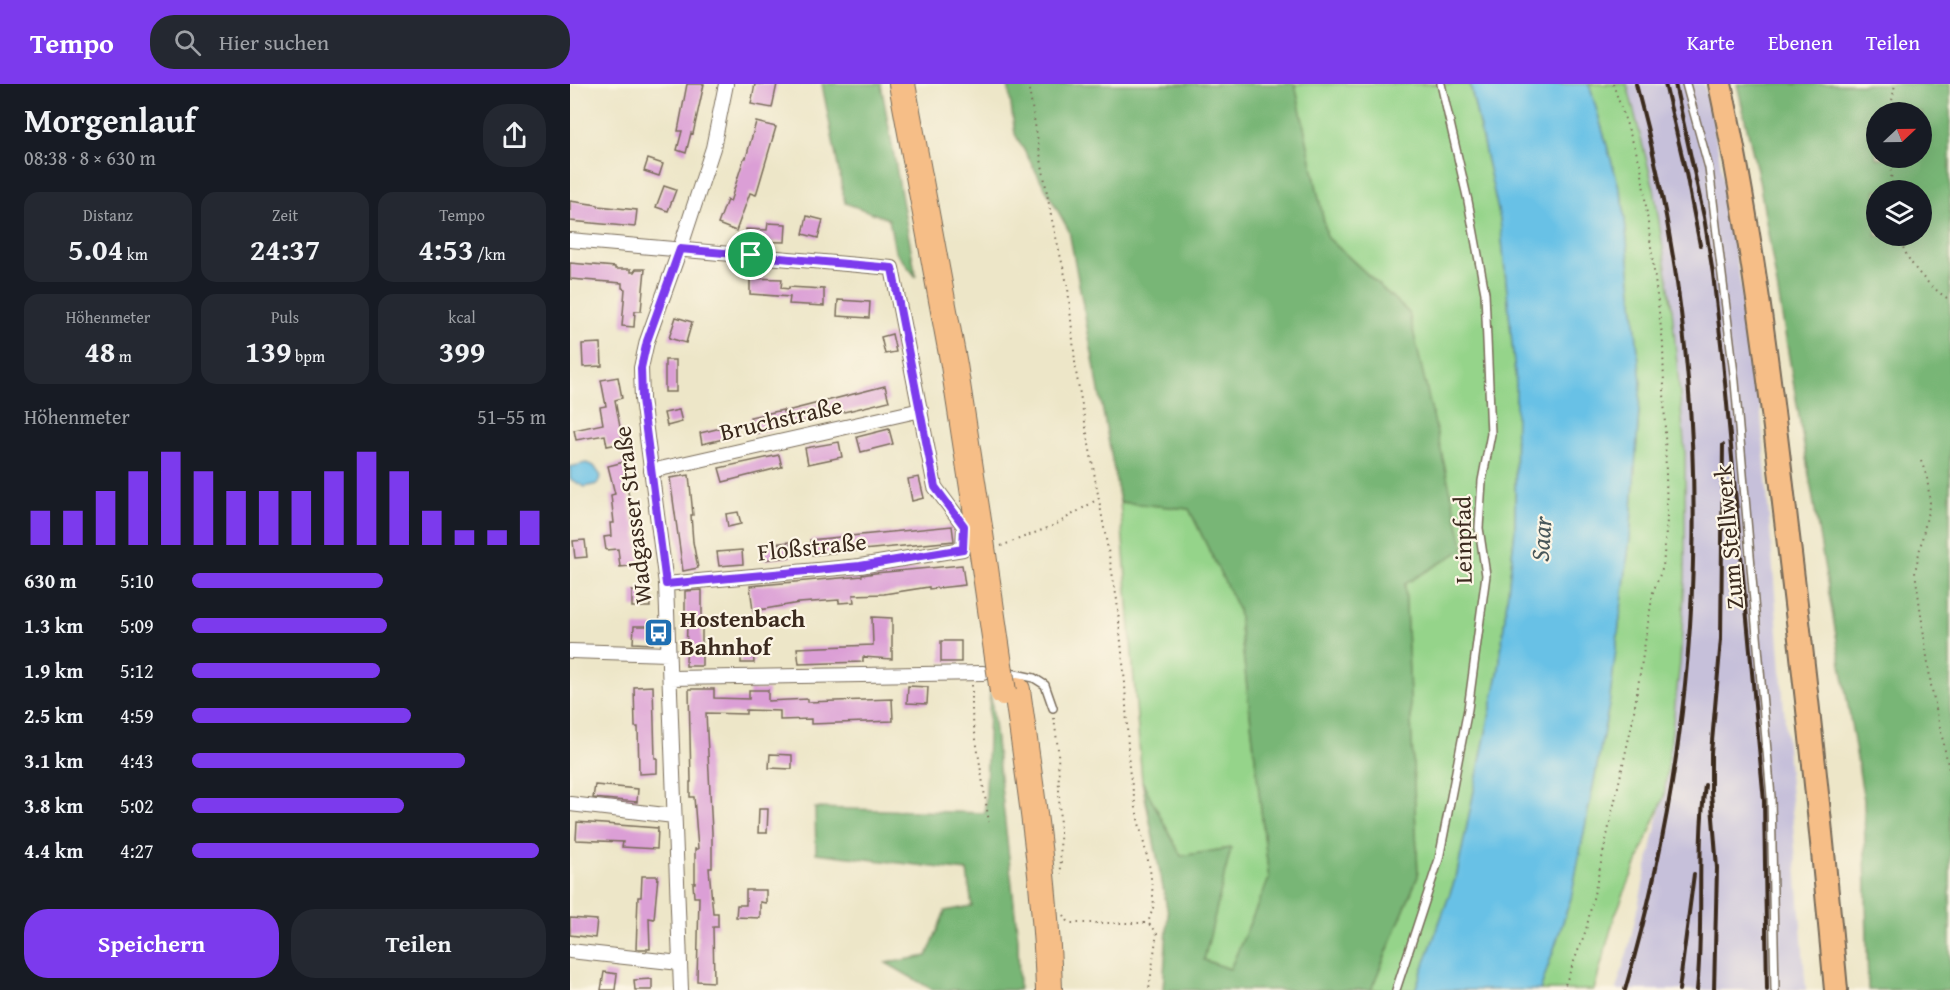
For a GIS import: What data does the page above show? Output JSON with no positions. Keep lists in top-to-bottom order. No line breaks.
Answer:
{"streets":{"street":["Bruchstraße","Wadgasser Straße","Floßstraße"],"lane":["Zum Stellwerk","Leinpfad"]},"crossings":[["Bruchstraße","Wadgasser Straße"],["Bruchstraße","Floßstraße"],["Wadgasser Straße","Floßstraße"]],"water":["Saar"],"places":{"bus stop":["Hostenbach Bahnhof"]},"north":"right","page":{"header":"Tempo","search":"Hier suchen","nav":["Karte","Ebenen","Teilen"],"heading":["Morgenlauf","08:38 · 8 × 630 m"],"stats":[["Distanz","5.04 km"],["Zeit","24:37"],["Tempo","4:53 /km"],["Höhenmeter","48 m"],["Puls","139 bpm"],["kcal","399"]],"chart":["Höhenmeter","51–55 m"],"list":[{"name":"630 m","note":"5:10"},{"name":"1.3 km","note":"5:09"},{"name":"1.9 km","note":"5:12"},{"name":"2.5 km","note":"4:59"},{"name":"3.1 km","note":"4:43"},{"name":"3.8 km","note":"5:02"},{"name":"4.4 km","note":"4:27"}],"buttons":["Speichern","Teilen"]}}
